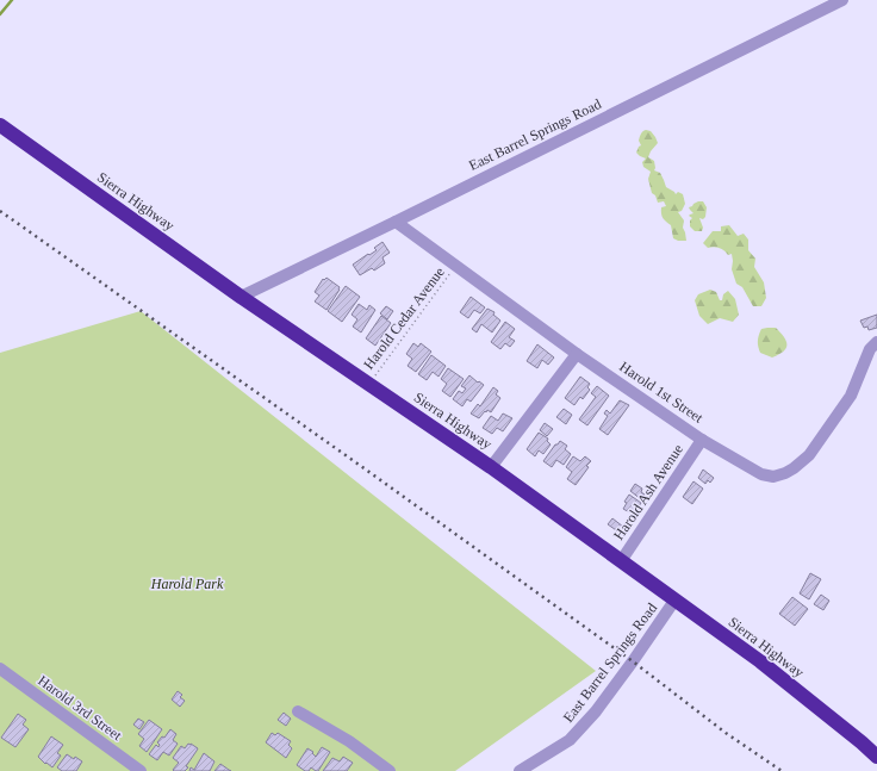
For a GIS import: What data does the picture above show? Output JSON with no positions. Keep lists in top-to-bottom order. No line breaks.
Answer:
{"streets":{"highway":["Sierra Highway"],"street":["East Barrel Springs Road","Harold 1st Street","Harold Ash Avenue","Harold 3rd Street"],"path":["Harold Cedar Avenue"]},"crossings":[["East Barrel Springs Road","Sierra Highway"],["East Barrel Springs Road","Harold 1st Street"],["Sierra Highway","Harold Cedar Avenue"],["Sierra Highway","Harold Ash Avenue"],["Harold Cedar Avenue","Harold 1st Street"],["Harold 1st Street","Harold Ash Avenue"]],"parks":["Harold Park"]}
